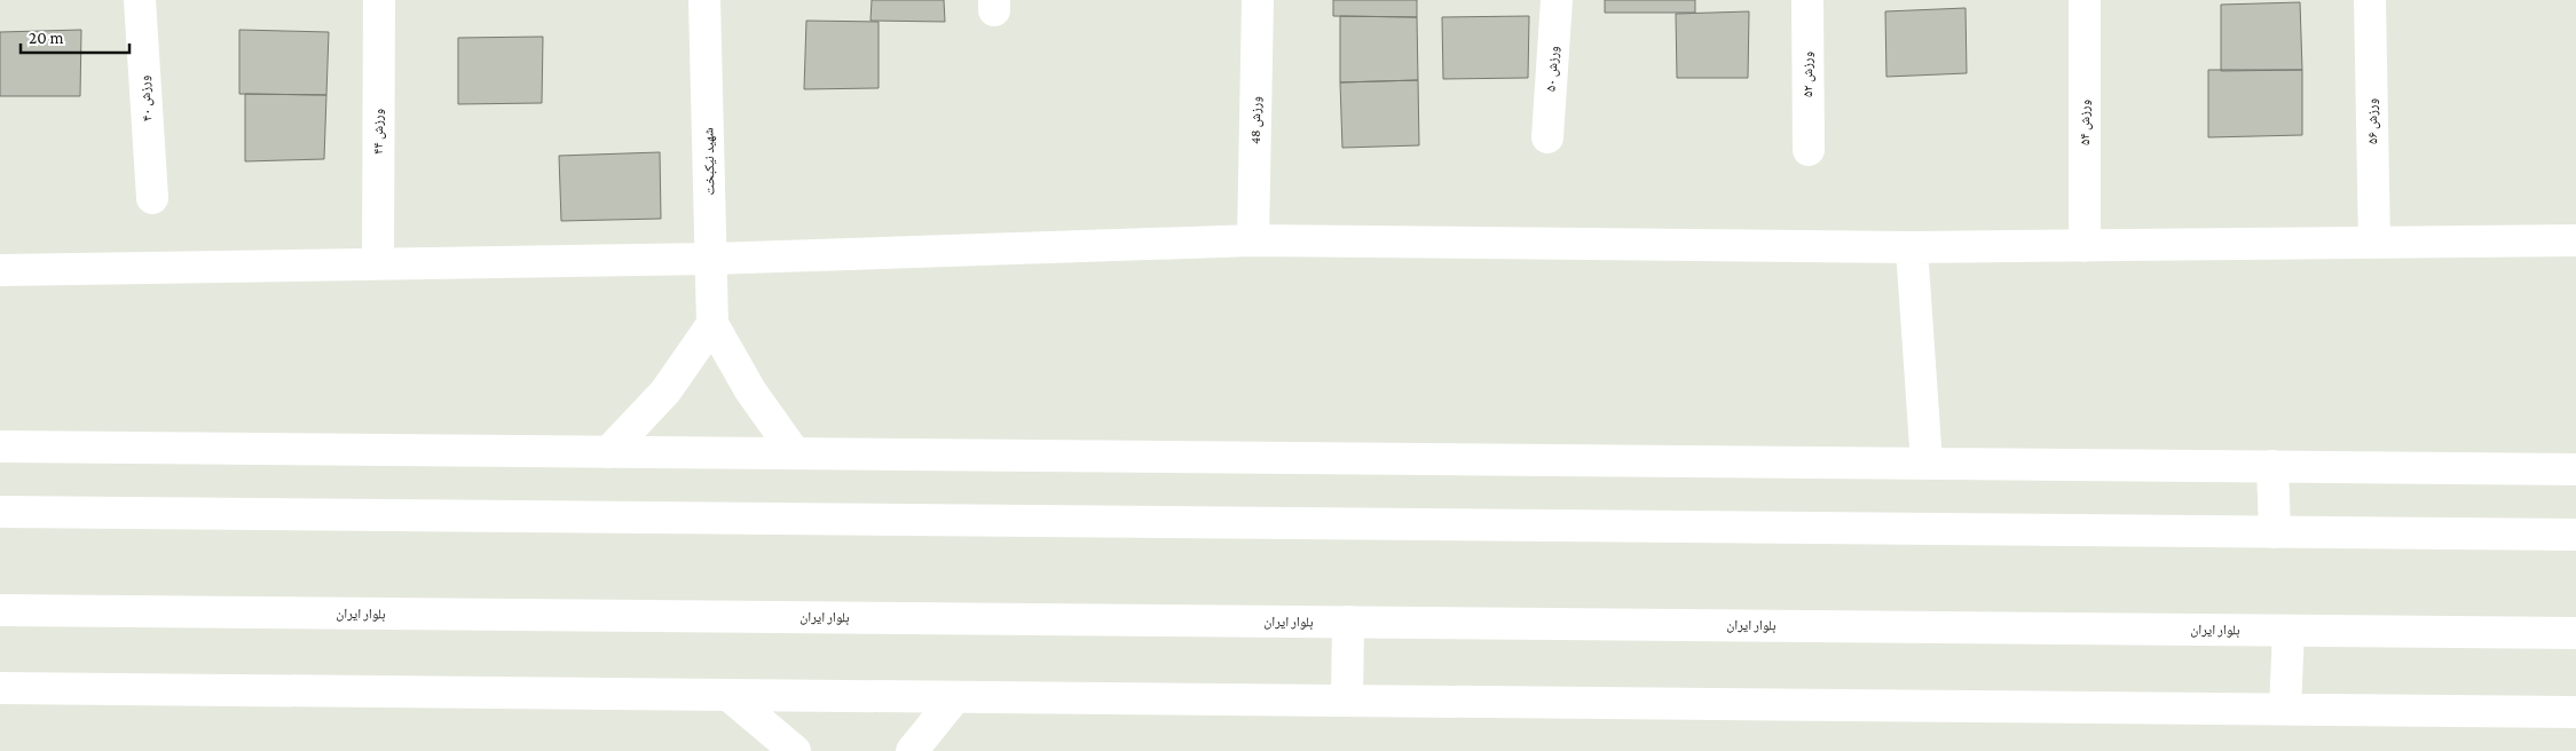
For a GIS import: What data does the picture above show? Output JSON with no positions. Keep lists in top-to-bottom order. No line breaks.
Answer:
{"streets":{"street":["ورزش ۵٠","ورزش ۵٢","ورزش ۴۰","ورزش 48","ورزش ۵۶","ورزش ۵۴","ورزش ۴۴","شهید نیکبخت","بلوار ایران"]},"scale_bar":"20 m"}
